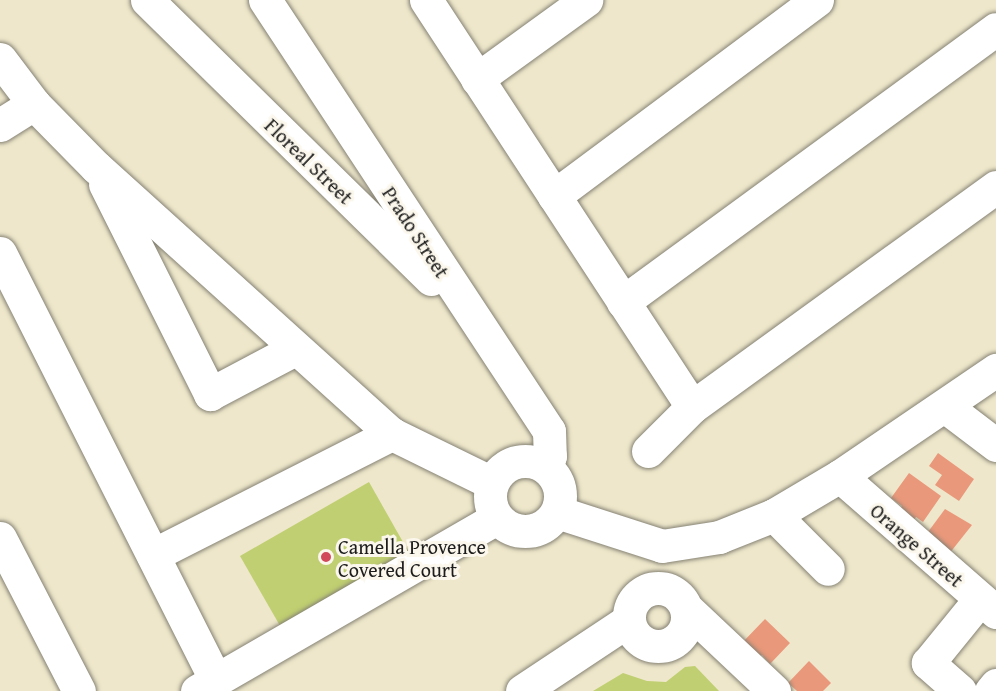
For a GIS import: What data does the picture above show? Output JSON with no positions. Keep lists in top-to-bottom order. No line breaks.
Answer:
{"streets":{"street":["Floreal Street","Prado Street","Orange Street"]},"crossings":[["Floreal Street","Prado Street"]],"places":["Camella Provence Covered Court"]}
